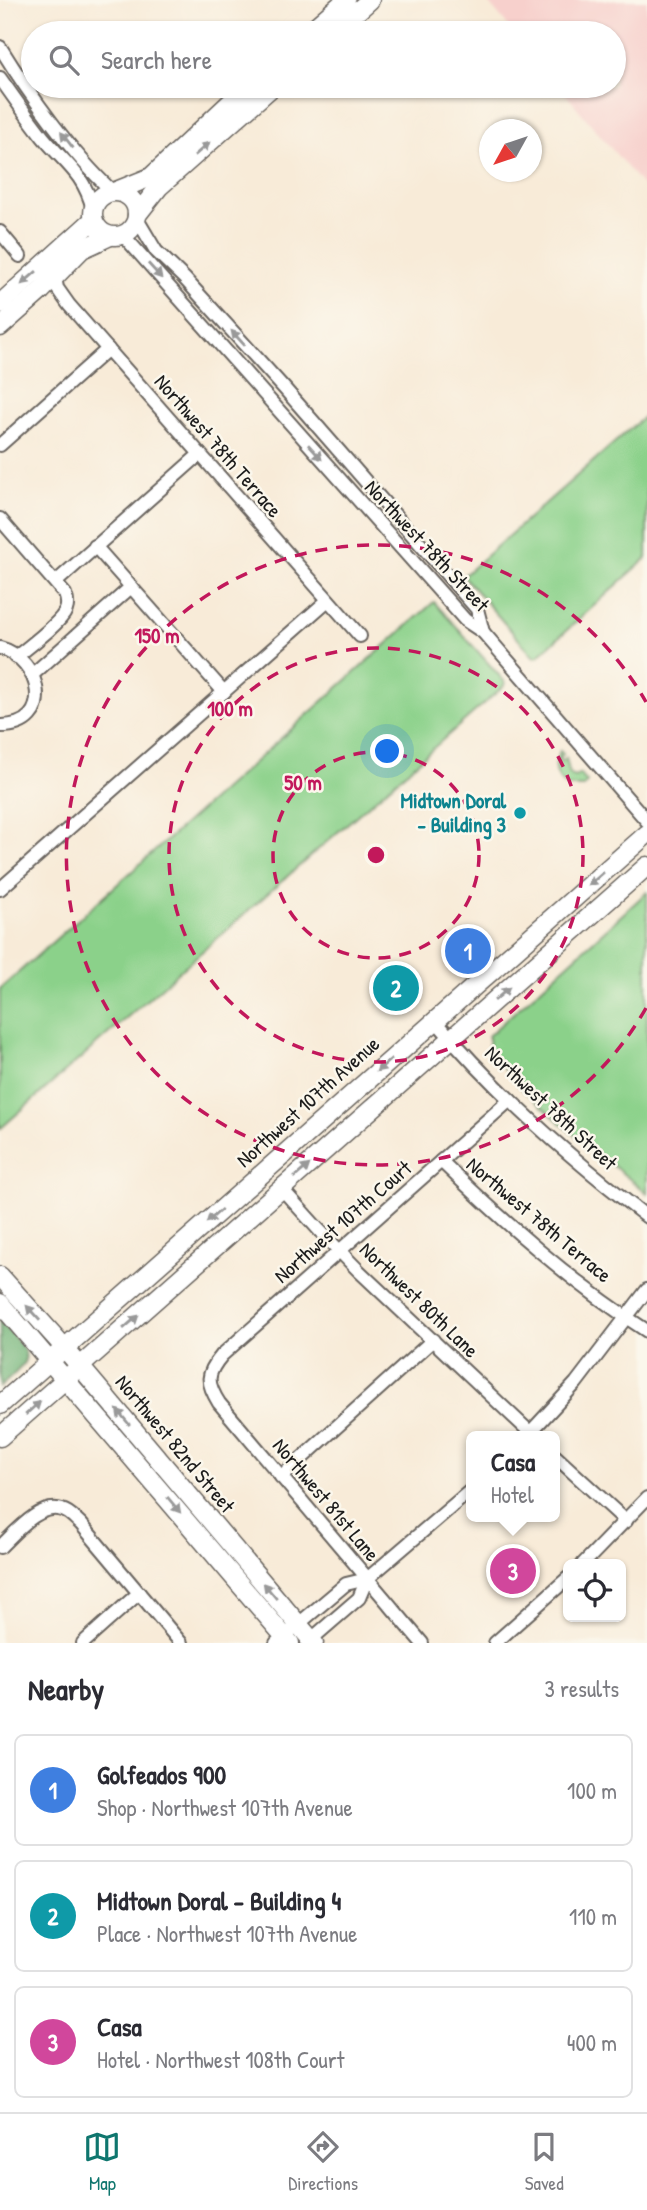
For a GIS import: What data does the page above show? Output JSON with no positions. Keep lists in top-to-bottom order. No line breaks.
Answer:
{"streets":{"main road":["Northwest 107th Avenue","Northwest 82nd Street"],"street":["Northwest 78th Terrace","Northwest 78th Street","Northwest 107th Court","Northwest 80th Lane","Northwest 81st Lane"]},"crossings":[["Northwest 78th Terrace","Northwest 107th Court"],["Northwest 78th Street","Northwest 107th Avenue"],["Northwest 78th Street","Northwest 107th Court"],["Northwest 107th Avenue","Northwest 82nd Street"],["Northwest 107th Court","Northwest 80th Lane"],["Northwest 107th Court","Northwest 81st Lane"]],"places":["Midtown Doral - Building 3"],"north":"bottom left","page":{"search":"Search here","pins":["1","2","3"],"popup":["Casa","Hotel"],"heading":["Nearby","3 results"],"list":[{"mark":"1","name":"Golfeados 900","note":"Shop · Northwest 107th Avenue","value":"100 m"},{"mark":"2","name":"Midtown Doral - Building 4","note":"Place · Northwest 107th Avenue","value":"110 m"},{"mark":"3","name":"Casa","note":"Hotel · Northwest 108th Court","value":"400 m"}],"nav":["Map","Directions","Saved"]},"rings":["150 m","100 m","50 m"]}
